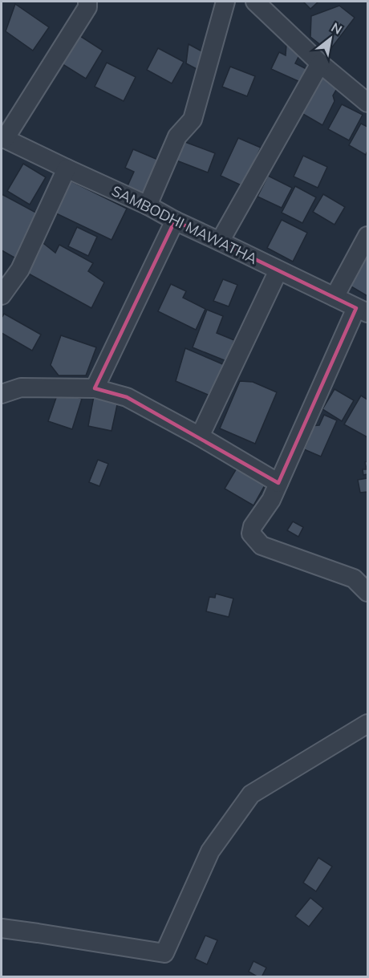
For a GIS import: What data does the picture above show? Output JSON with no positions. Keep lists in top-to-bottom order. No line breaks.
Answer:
{"streets":{"street":["SAMBODHI MAWATHA"]},"north":"top right"}
